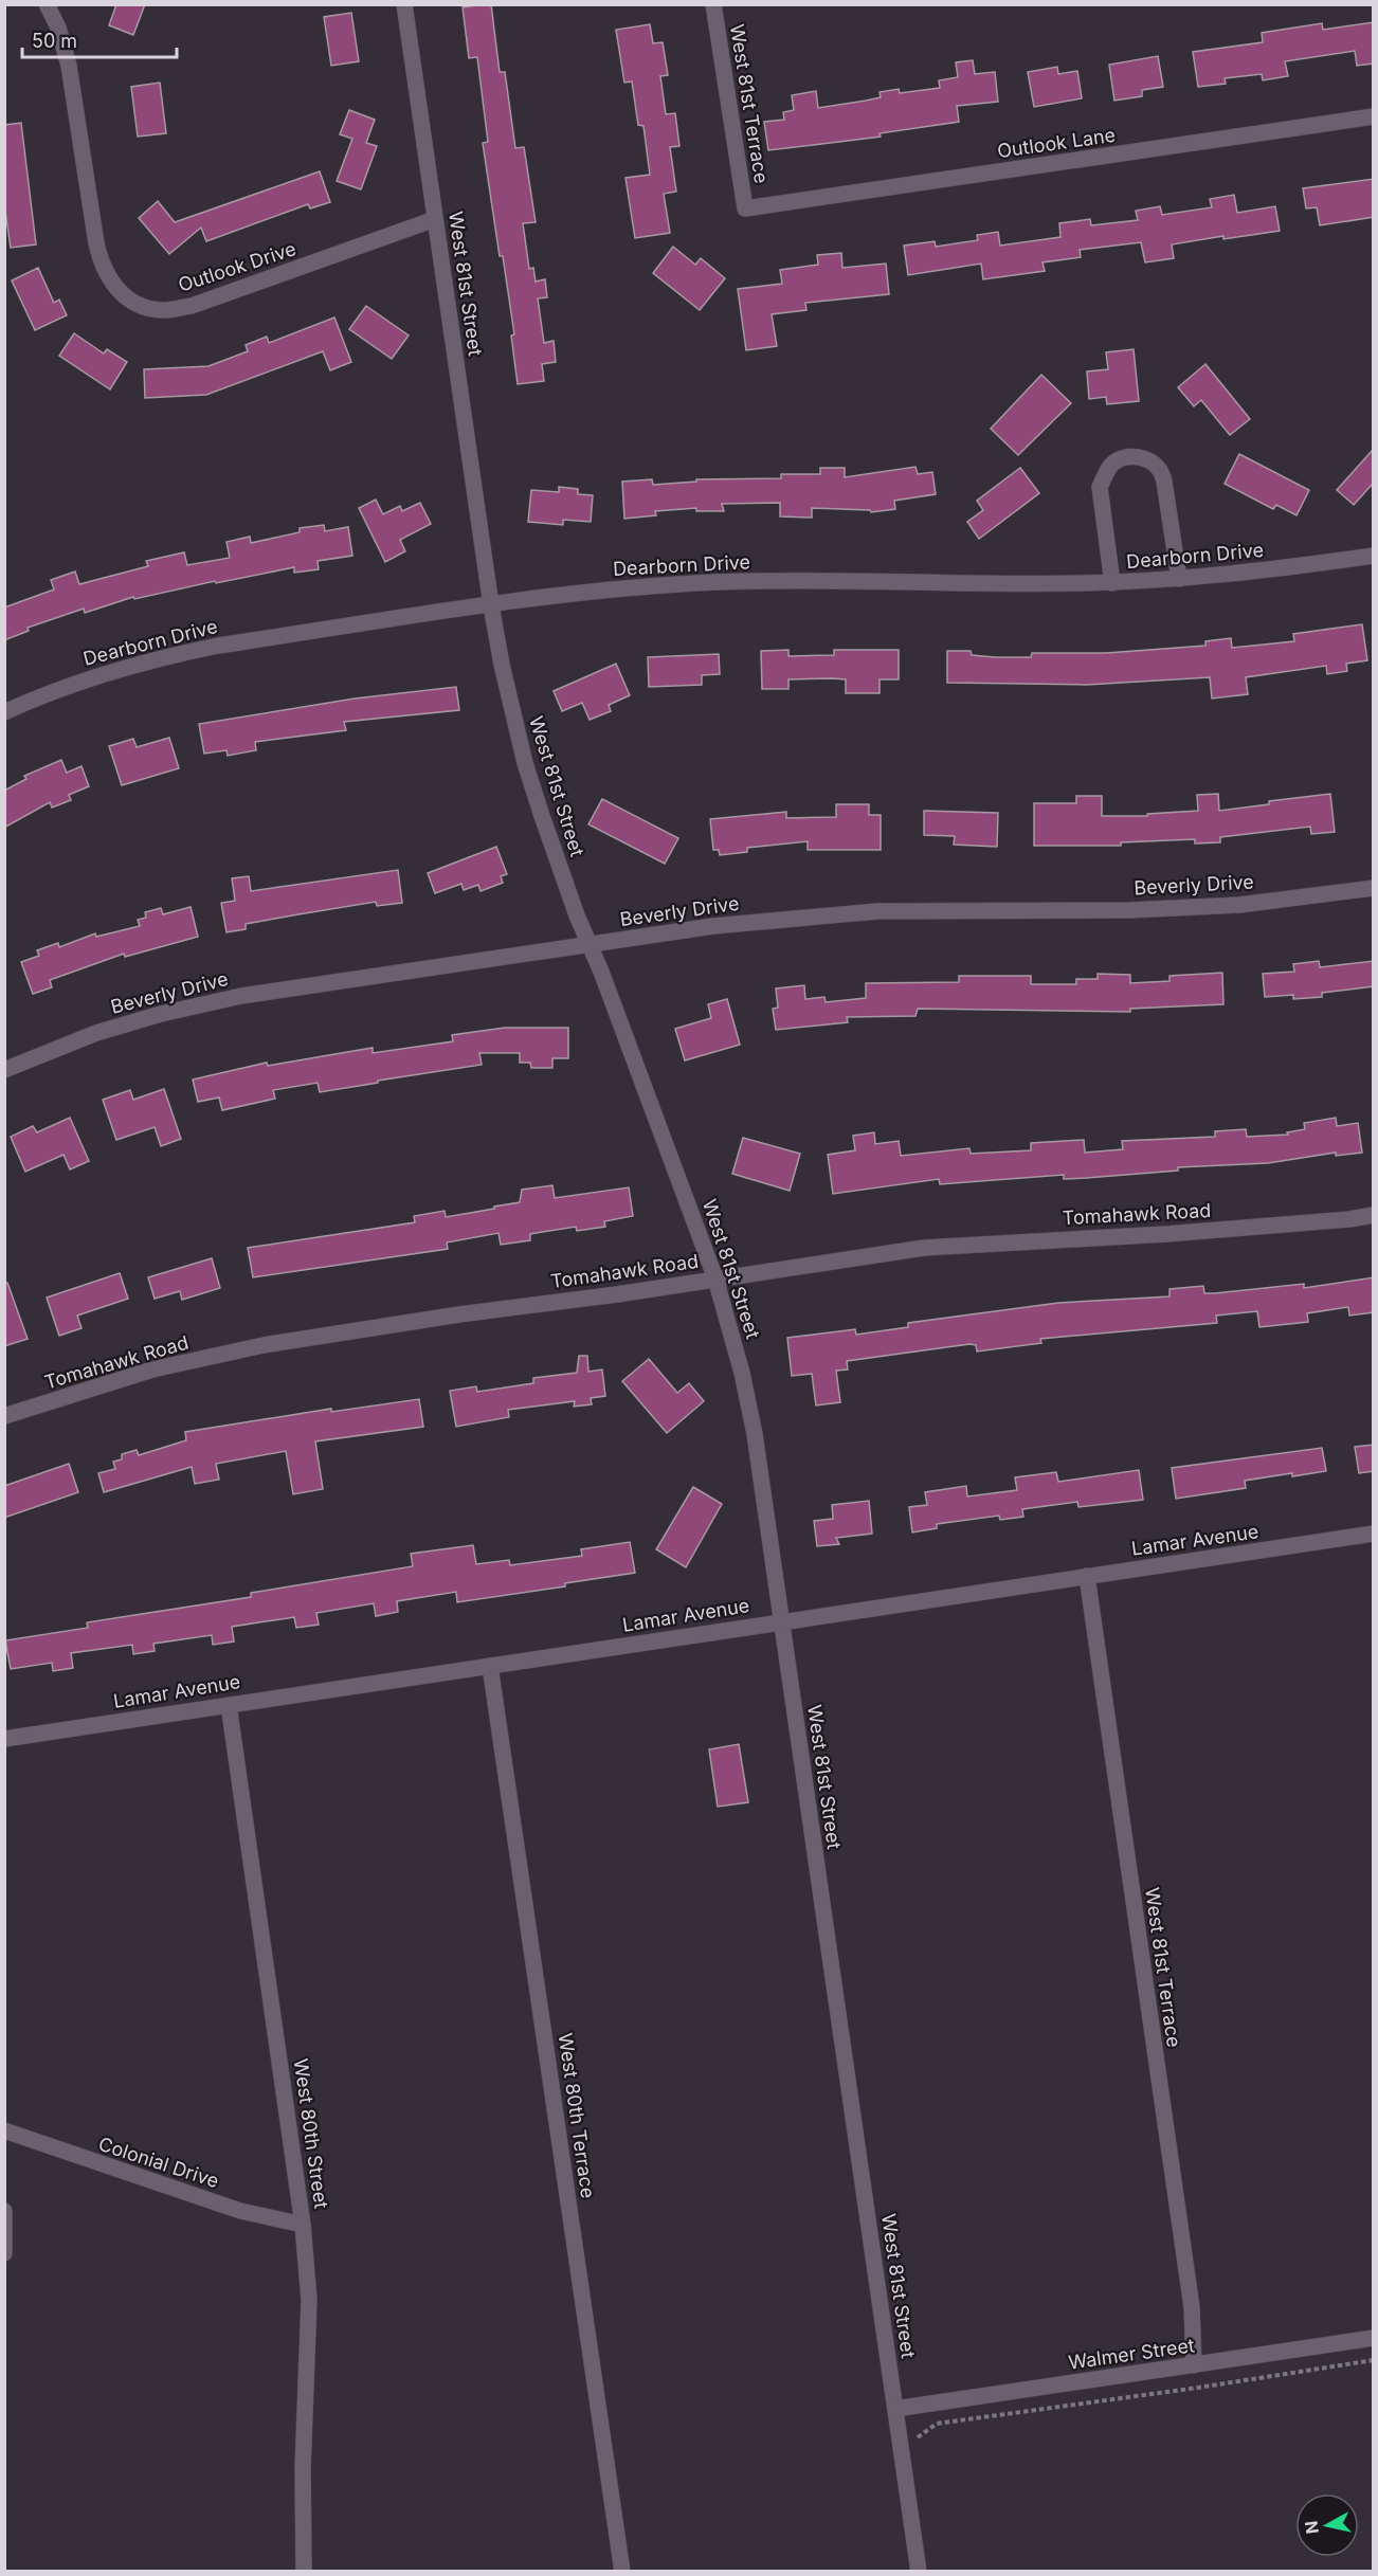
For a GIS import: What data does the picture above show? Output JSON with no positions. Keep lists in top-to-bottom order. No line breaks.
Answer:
{"streets":{"street":["West 81st Terrace","Outlook Lane","Outlook Drive","West 81st Street","Dearborn Drive","Beverly Drive","Tomahawk Road","Lamar Avenue","West 80th Terrace","West 80th Street","Colonial Drive","Walmer Street"]},"crossings":[["West 81st Terrace","Outlook Lane"],["West 81st Terrace","Lamar Avenue"],["West 81st Terrace","Walmer Street"],["Outlook Drive","West 81st Street"],["West 81st Street","Dearborn Drive"],["West 81st Street","Beverly Drive"],["West 81st Street","Tomahawk Road"],["West 81st Street","Lamar Avenue"],["West 81st Street","Walmer Street"],["Lamar Avenue","West 80th Terrace"],["Lamar Avenue","West 80th Street"],["West 80th Street","Colonial Drive"]],"scale_bar":"50 m","north":"left"}
